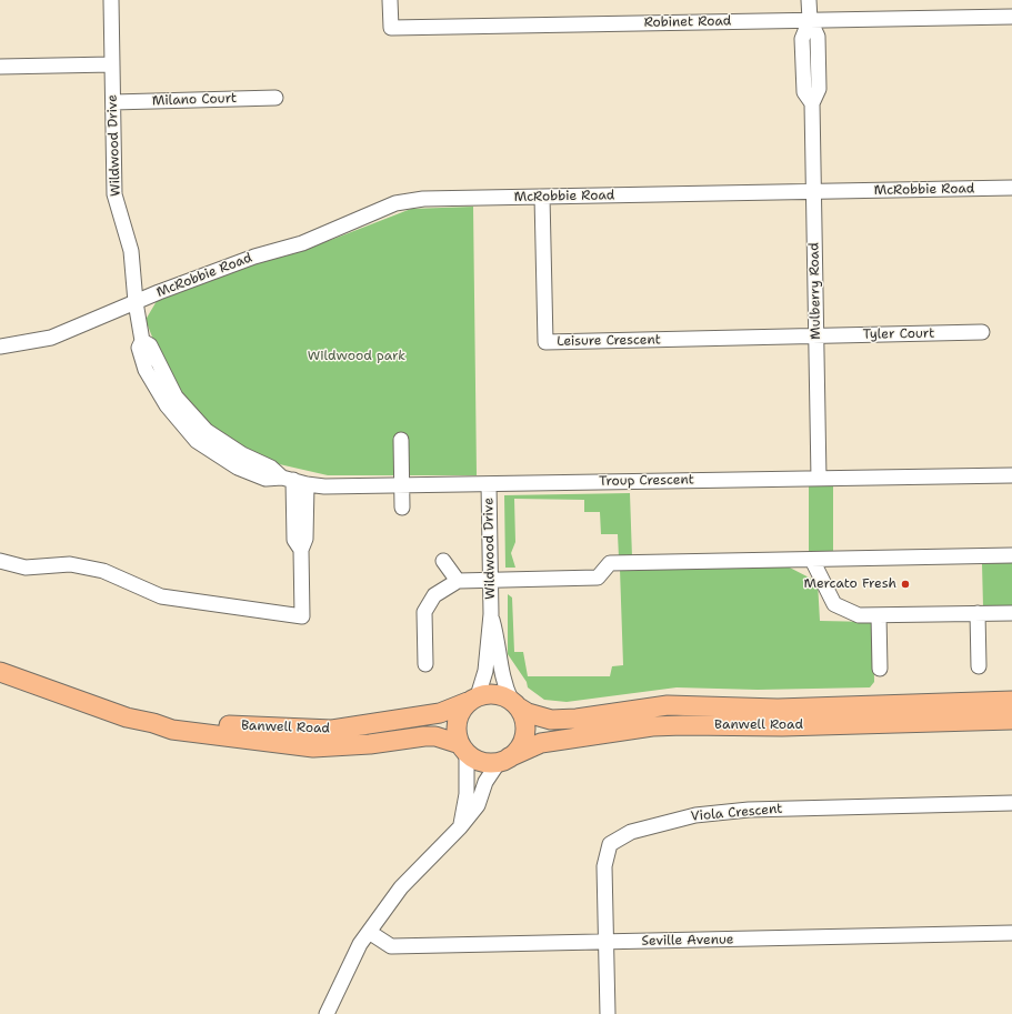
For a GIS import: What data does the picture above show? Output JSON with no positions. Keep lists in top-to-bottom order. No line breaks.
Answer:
{"streets":{"main road":["Banwell Road"],"street":["Robinet Road","Milano Court","Wildwood Drive","McRobbie Road","Mulberry Road","Tyler Court","Leisure Crescent","Troup Crescent","Viola Crescent","Seville Avenue"]},"crossings":[["Robinet Road","Mulberry Road"],["Milano Court","Wildwood Drive"],["Wildwood Drive","McRobbie Road"],["Wildwood Drive","Troup Crescent"],["Wildwood Drive","Banwell Road"],["McRobbie Road","Mulberry Road"],["McRobbie Road","Leisure Crescent"],["Mulberry Road","Tyler Court"],["Mulberry Road","Leisure Crescent"],["Mulberry Road","Troup Crescent"],["Tyler Court","Leisure Crescent"],["Viola Crescent","Seville Avenue"]],"parks":["Wildwood park"],"places":["Mercato Fresh"]}
